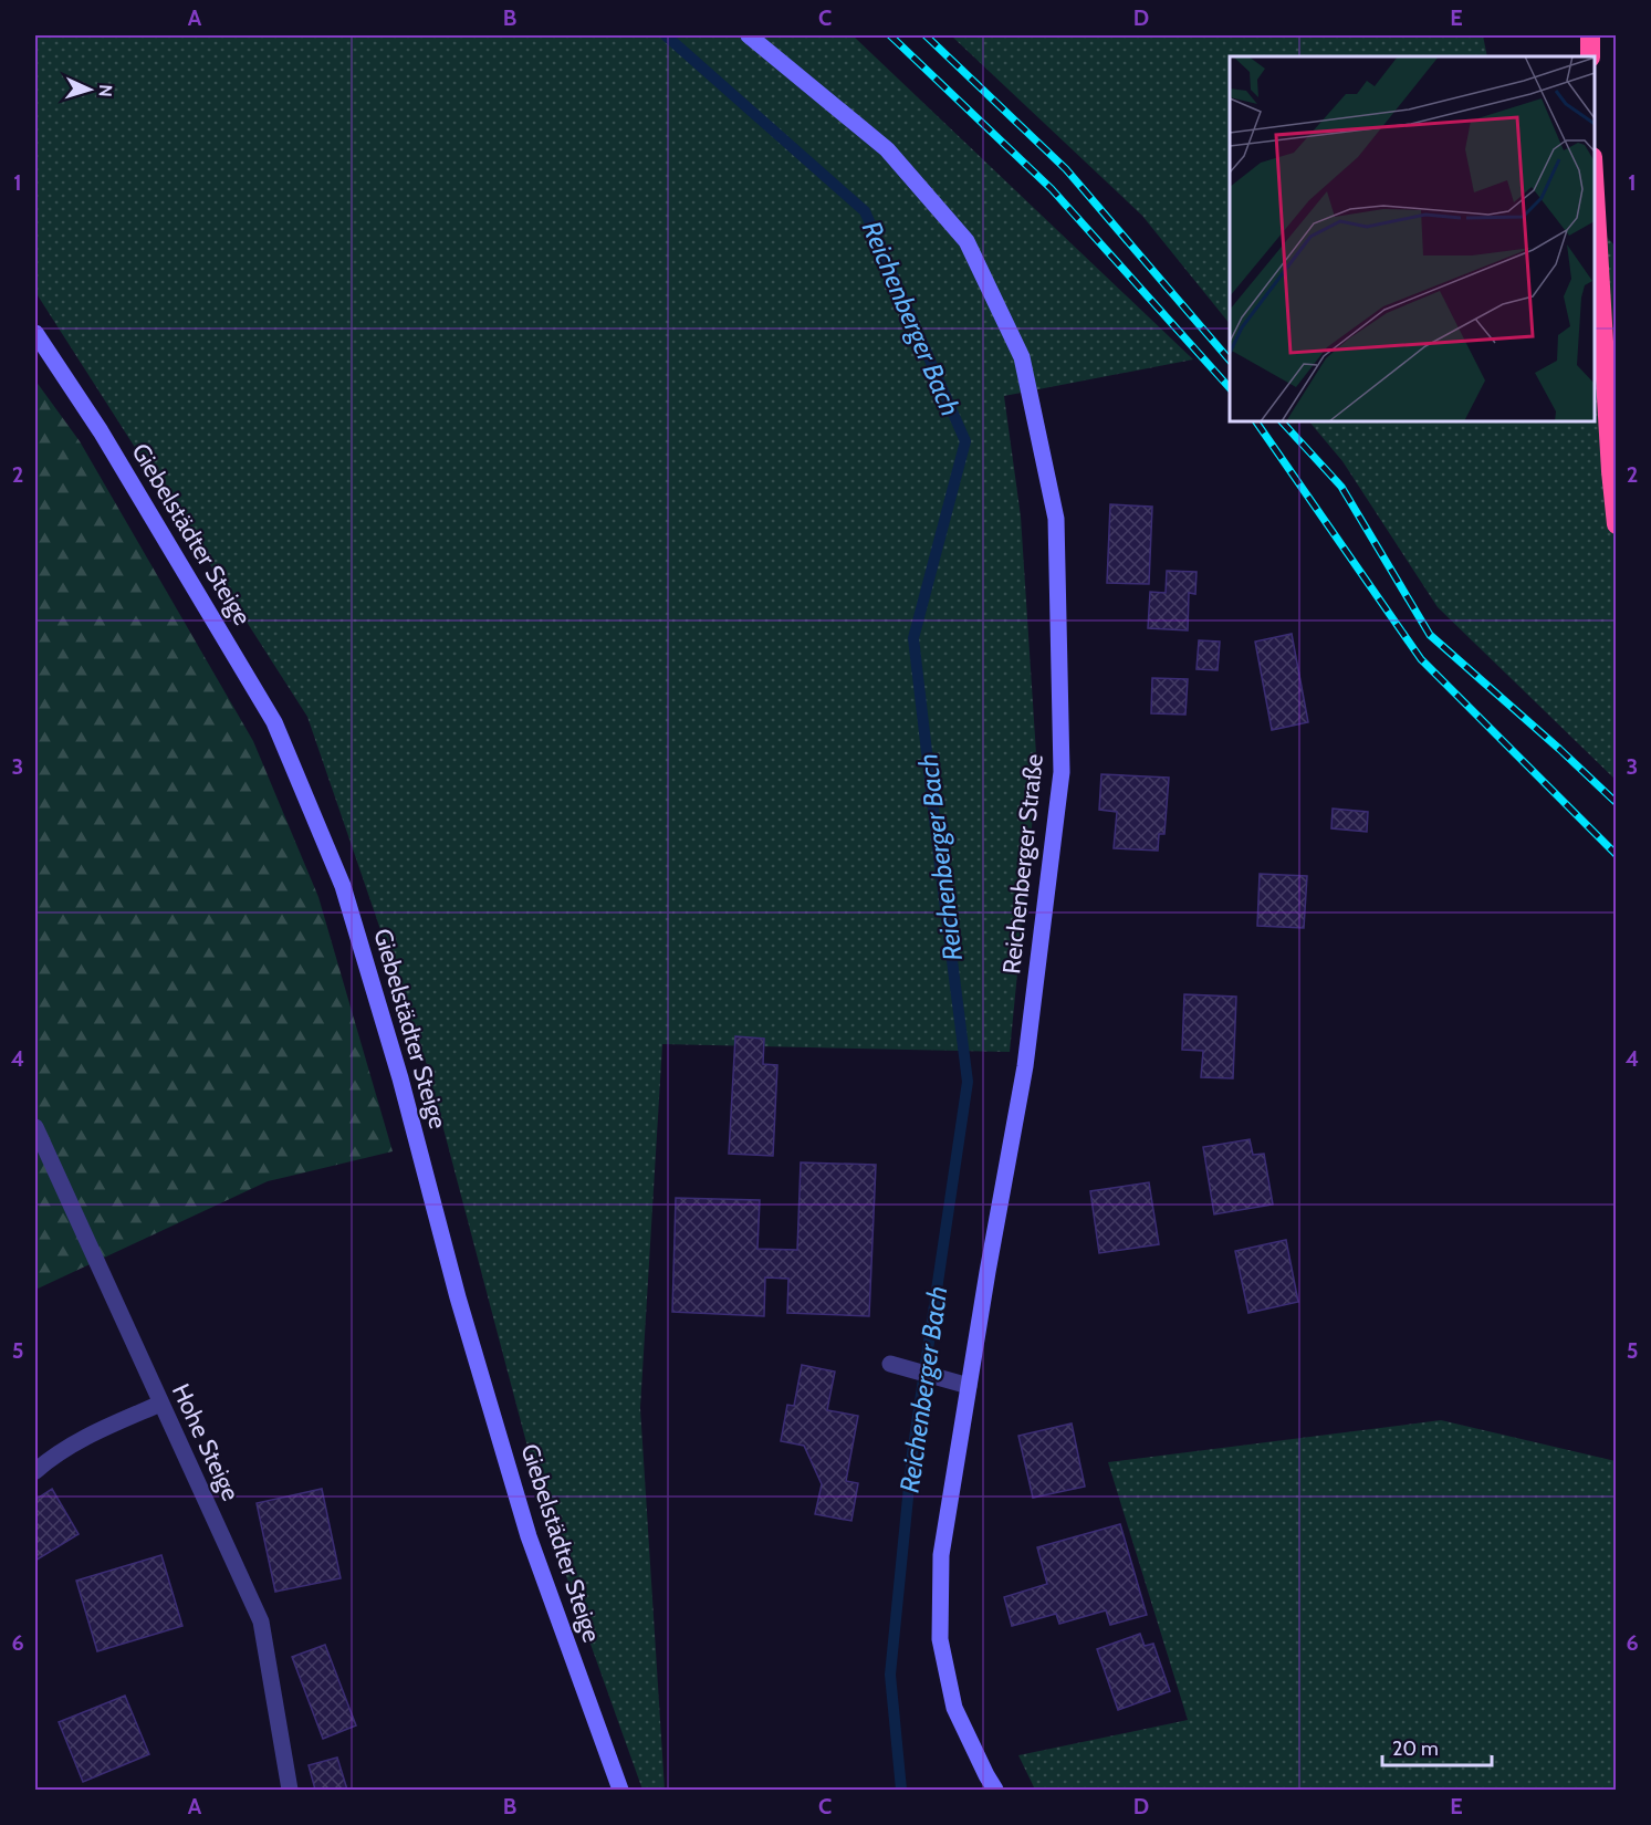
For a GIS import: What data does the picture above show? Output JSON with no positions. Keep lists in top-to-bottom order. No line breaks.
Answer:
{"streets":{"main road":["Giebelstädter Steige","Reichenberger Straße"],"lane":["Hohe Steige"]},"water":["Reichenberger Bach"],"scale_bar":"20 m","north":"right","grid":{"columns":["A","B","C","D","E"],"rows":["1","2","3","4","5","6"]}}
